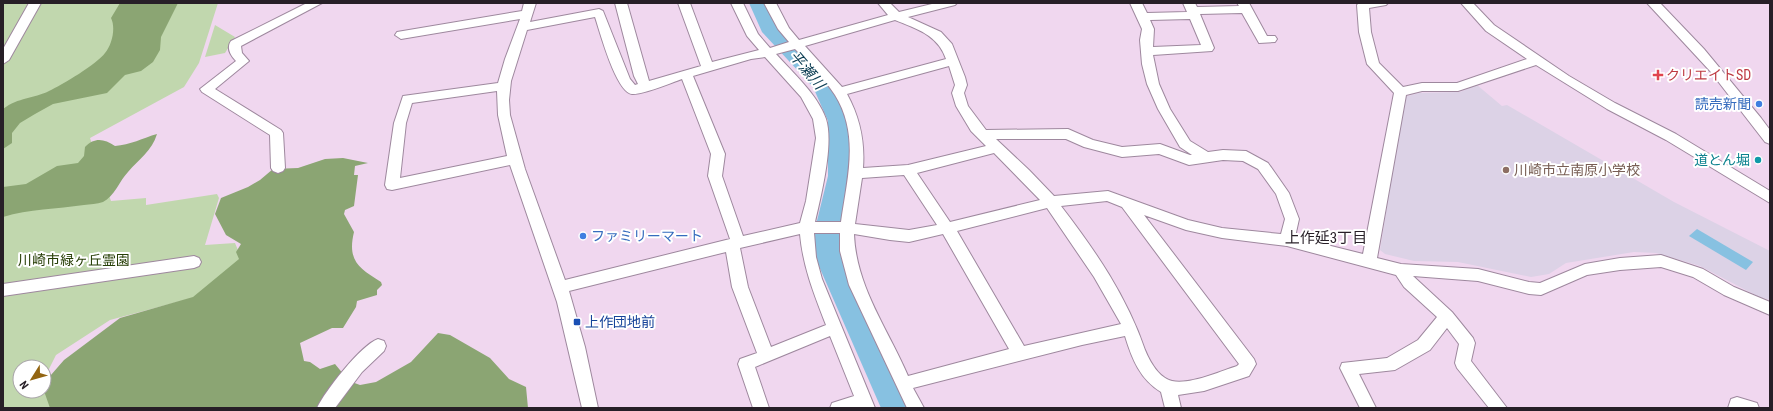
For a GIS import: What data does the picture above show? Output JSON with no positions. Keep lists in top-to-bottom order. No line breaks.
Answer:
{"districts":["上作延3丁目"],"water":["平瀬川"],"parks":["川崎市緑ヶ丘霊園"],"places":{"health":["クリエイトSD"],"other":["読売新聞","道とん堀","川崎市立南原小学校","ファミリーマート"],"transit":["上作団地前"]},"north":"bottom left"}
